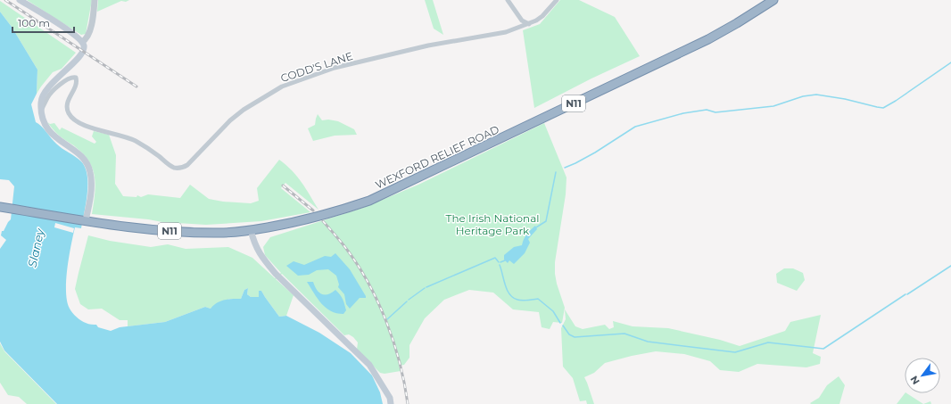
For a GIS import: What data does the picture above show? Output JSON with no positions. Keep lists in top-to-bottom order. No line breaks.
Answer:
{"streets":{"highway":["N11","WEXFORD RELIEF ROAD"],"street":["CODD'S LANE"]},"crossings":[["N11","WEXFORD RELIEF ROAD"]],"water":["Slaney"],"parks":["The Irish National Heritage Park"],"scale_bar":"100 m","north":"bottom left"}
